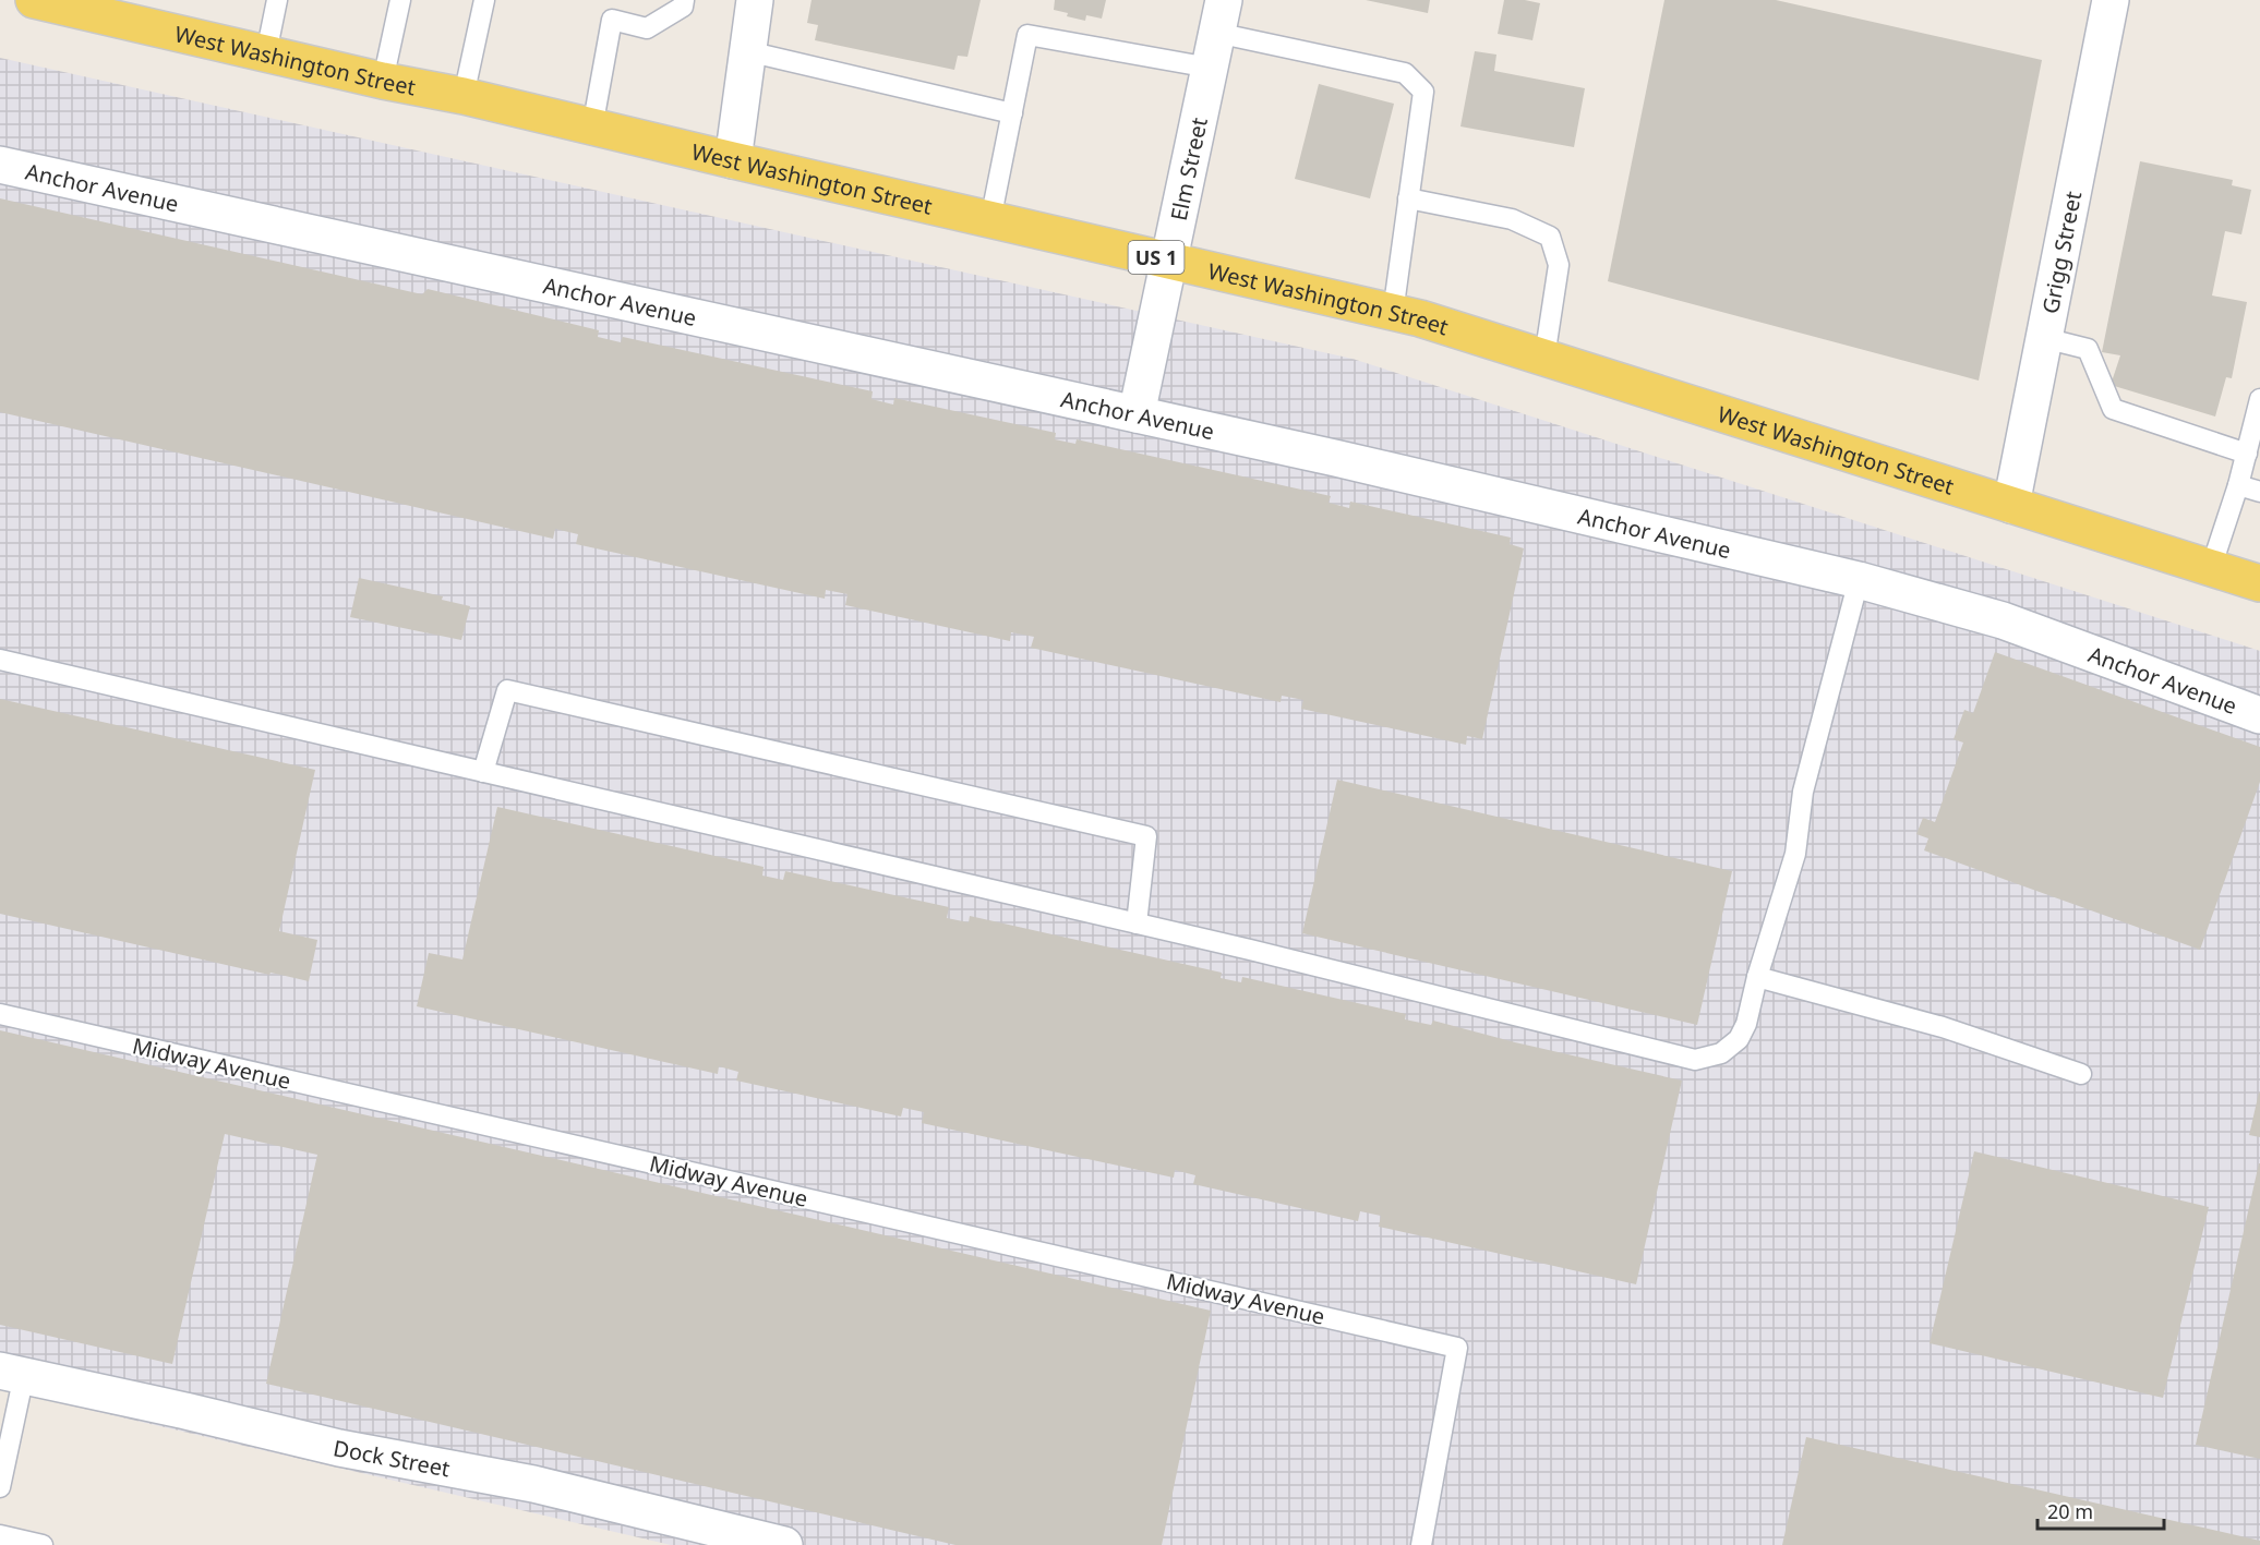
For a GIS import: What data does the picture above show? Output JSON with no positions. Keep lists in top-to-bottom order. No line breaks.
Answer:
{"streets":{"main road":["West Washington Street","US 1"],"street":["Elm Street","Anchor Avenue","Grigg Street","Dock Street"],"lane":["Midway Avenue"]},"crossings":[["West Washington Street","Elm Street"],["West Washington Street","Grigg Street"],["Elm Street","Anchor Avenue"]],"scale_bar":"20 m"}
